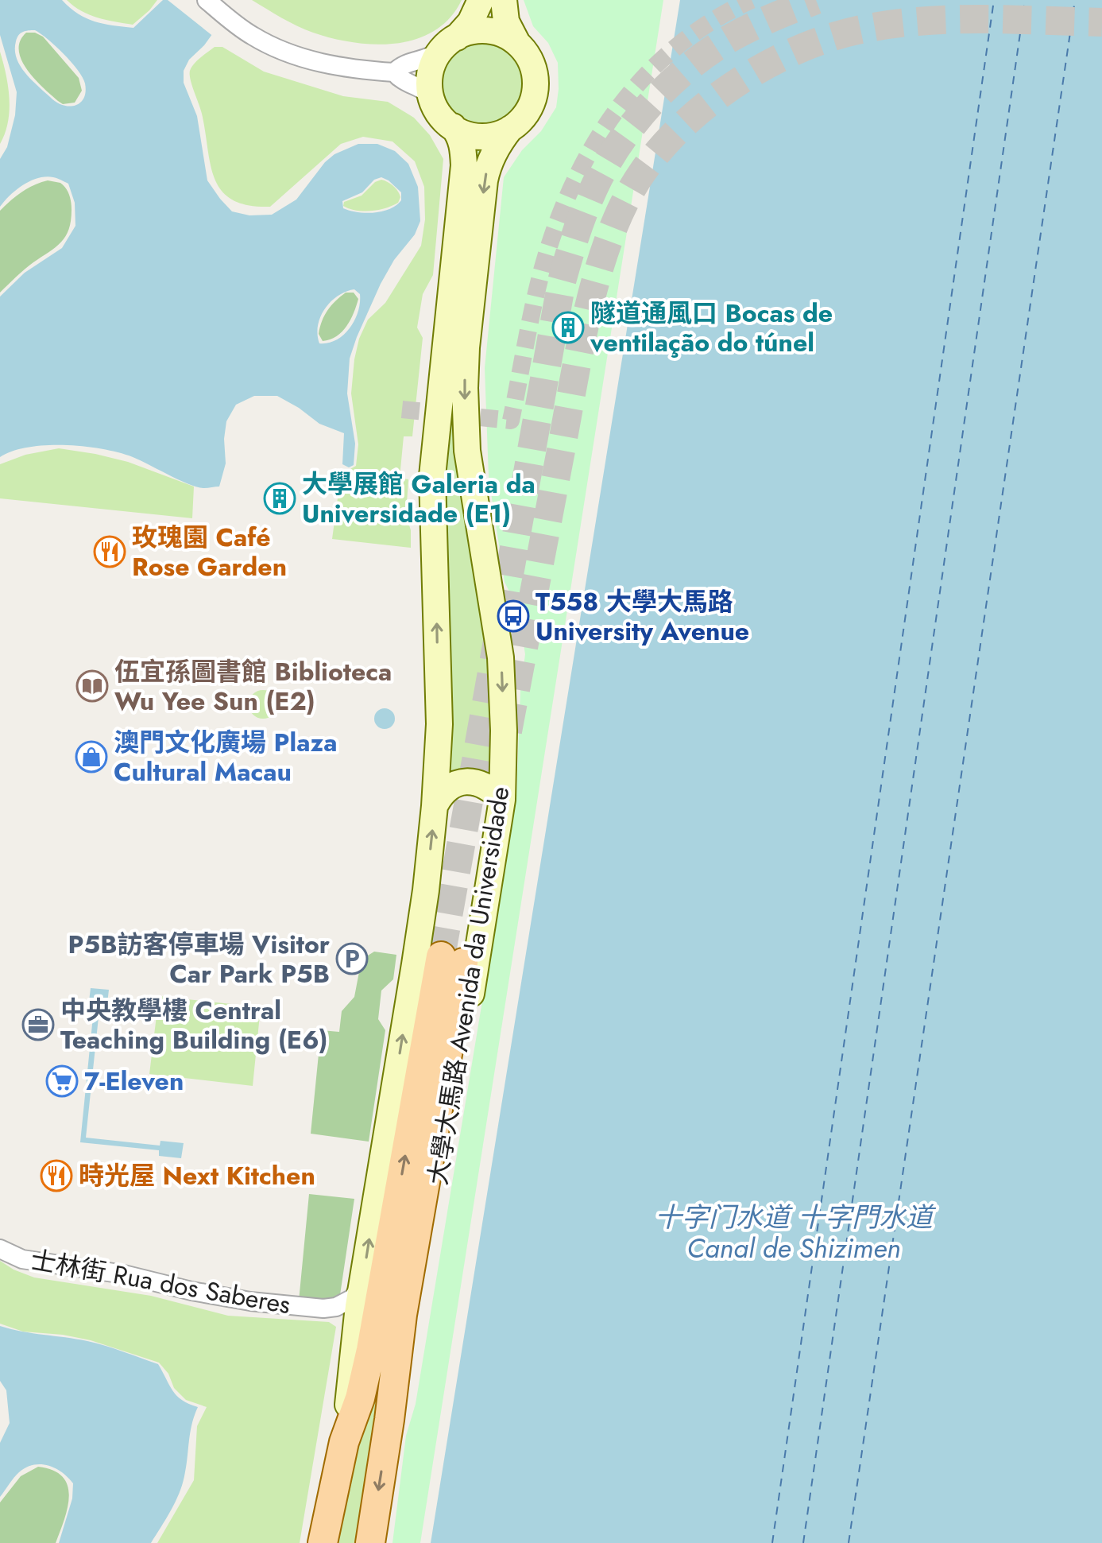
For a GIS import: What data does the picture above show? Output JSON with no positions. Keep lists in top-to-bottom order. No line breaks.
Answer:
{"streets":{"main road":["大學大馬路 Avenida da Universidade"],"street":["士林街 Rua dos Saberes"]},"water":["十字门水道 十字門水道 Canal de Shizimen"],"places":{"building":["隧道通風口 Bocas de ventilação do túnel","大學展館 Galeria da Universidade (E1)"],"restaurant":["玫瑰園 Café Rose Garden","時光屋 Next Kitchen"],"bus stop":["T558 大學大馬路 University Avenue"],"library":["伍宜孫圖書館 Biblioteca Wu Yee Sun (E2)"],"shop":["澳門文化廣場 Plaza Cultural Macau"],"parking":["P5B訪客停車場 Visitor Car Park P5B"],"office":["中央教學樓 Central Teaching Building (E6)"],"supermarket":["7-Eleven"]}}
